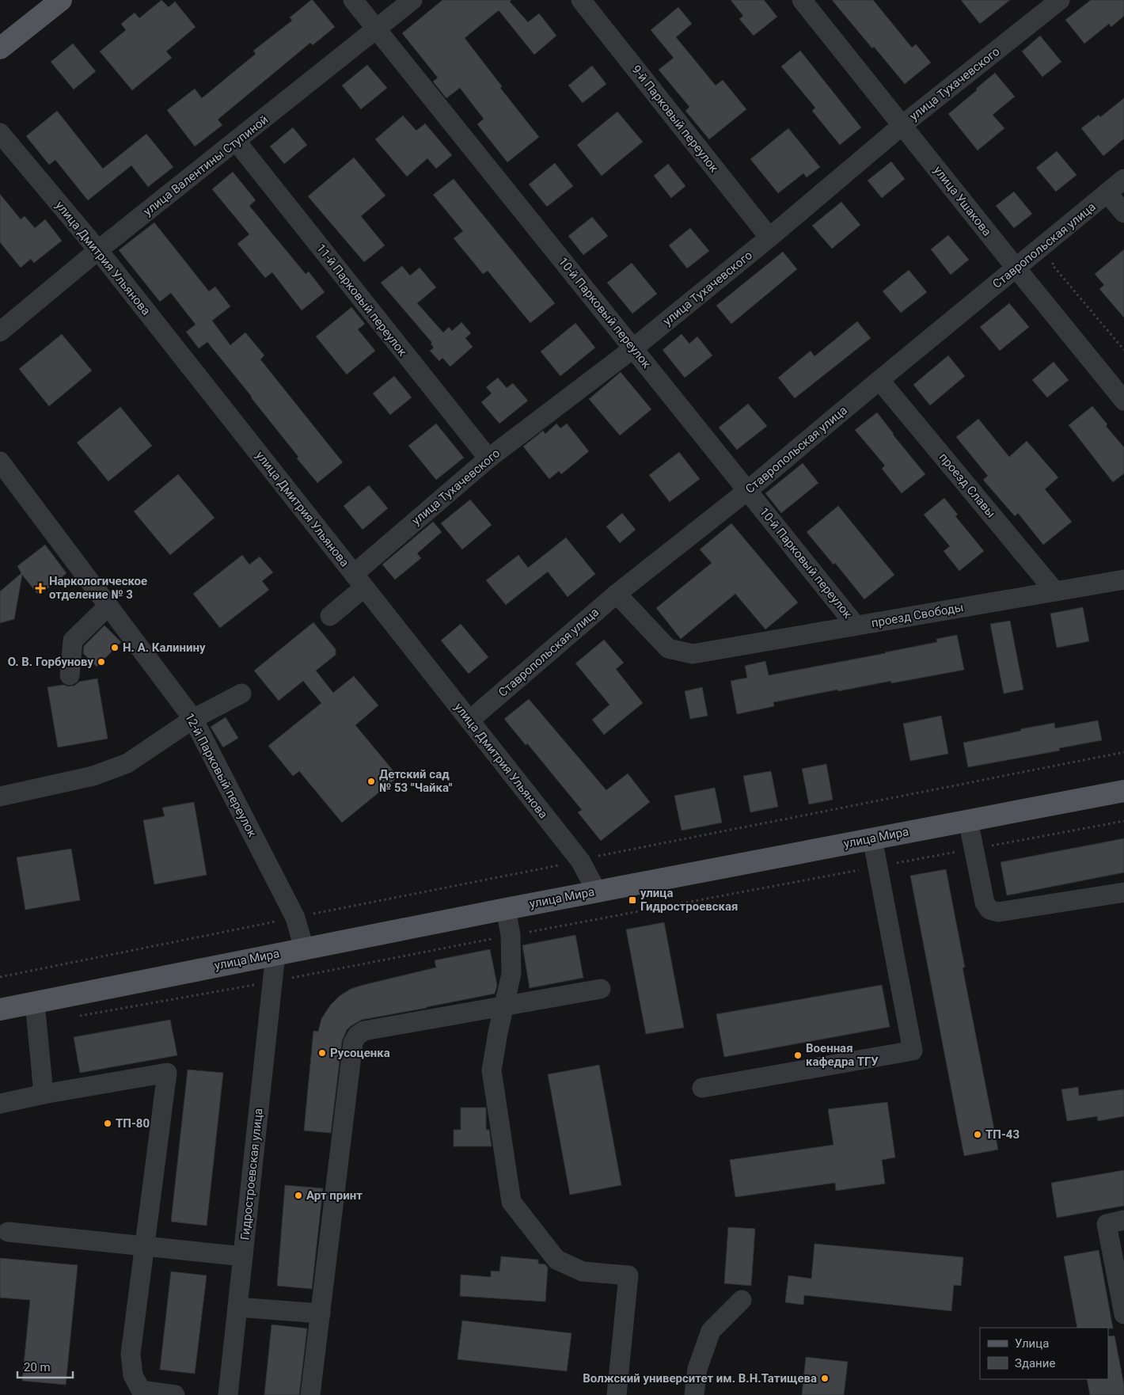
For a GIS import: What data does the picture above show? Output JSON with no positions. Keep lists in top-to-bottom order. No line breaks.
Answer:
{"streets":{"main road":["улица Мира"],"street":["улица Тухачевского","9-й Парковый переулок","улица Валентины Ступиной","улица Ушакова","Ставропольская улица","улица Дмитрия Ульянова","11-й Парковый переулок","10-й Парковый переулок","проезд Славы","проезд Свободы","12-й Парковый переулок","Гидростроевская улица"]},"crossings":[["улица Тухачевского","9-й Парковый переулок"],["улица Тухачевского","улица Ушакова"],["улица Тухачевского","улица Дмитрия Ульянова"],["улица Тухачевского","11-й Парковый переулок"],["улица Тухачевского","10-й Парковый переулок"],["улица Валентины Ступиной","улица Дмитрия Ульянова"],["улица Валентины Ступиной","11-й Парковый переулок"],["улица Валентины Ступиной","10-й Парковый переулок"],["улица Ушакова","Ставропольская улица"],["Ставропольская улица","улица Дмитрия Ульянова"],["Ставропольская улица","10-й Парковый переулок"],["Ставропольская улица","проезд Славы"],["Ставропольская улица","проезд Свободы"],["улица Дмитрия Ульянова","улица Мира"],["10-й Парковый переулок","проезд Свободы"],["проезд Славы","проезд Свободы"],["12-й Парковый переулок","улица Мира"],["улица Мира","Гидростроевская улица"]],"places":{"health":["Наркологическое отделение № 3"],"other":["Н. А. Калинину","О. В. Горбунову","Детский сад № 53 \"Чайка\"","Русоценка","Военная кафедра ТГУ","ТП-80","ТП-43","Арт принт","Волжский университет им. В.Н.Татищева"],"transit":["улица Гидростроевская"]},"legend":["Улица","Здание"],"scale_bar":"20 m"}
